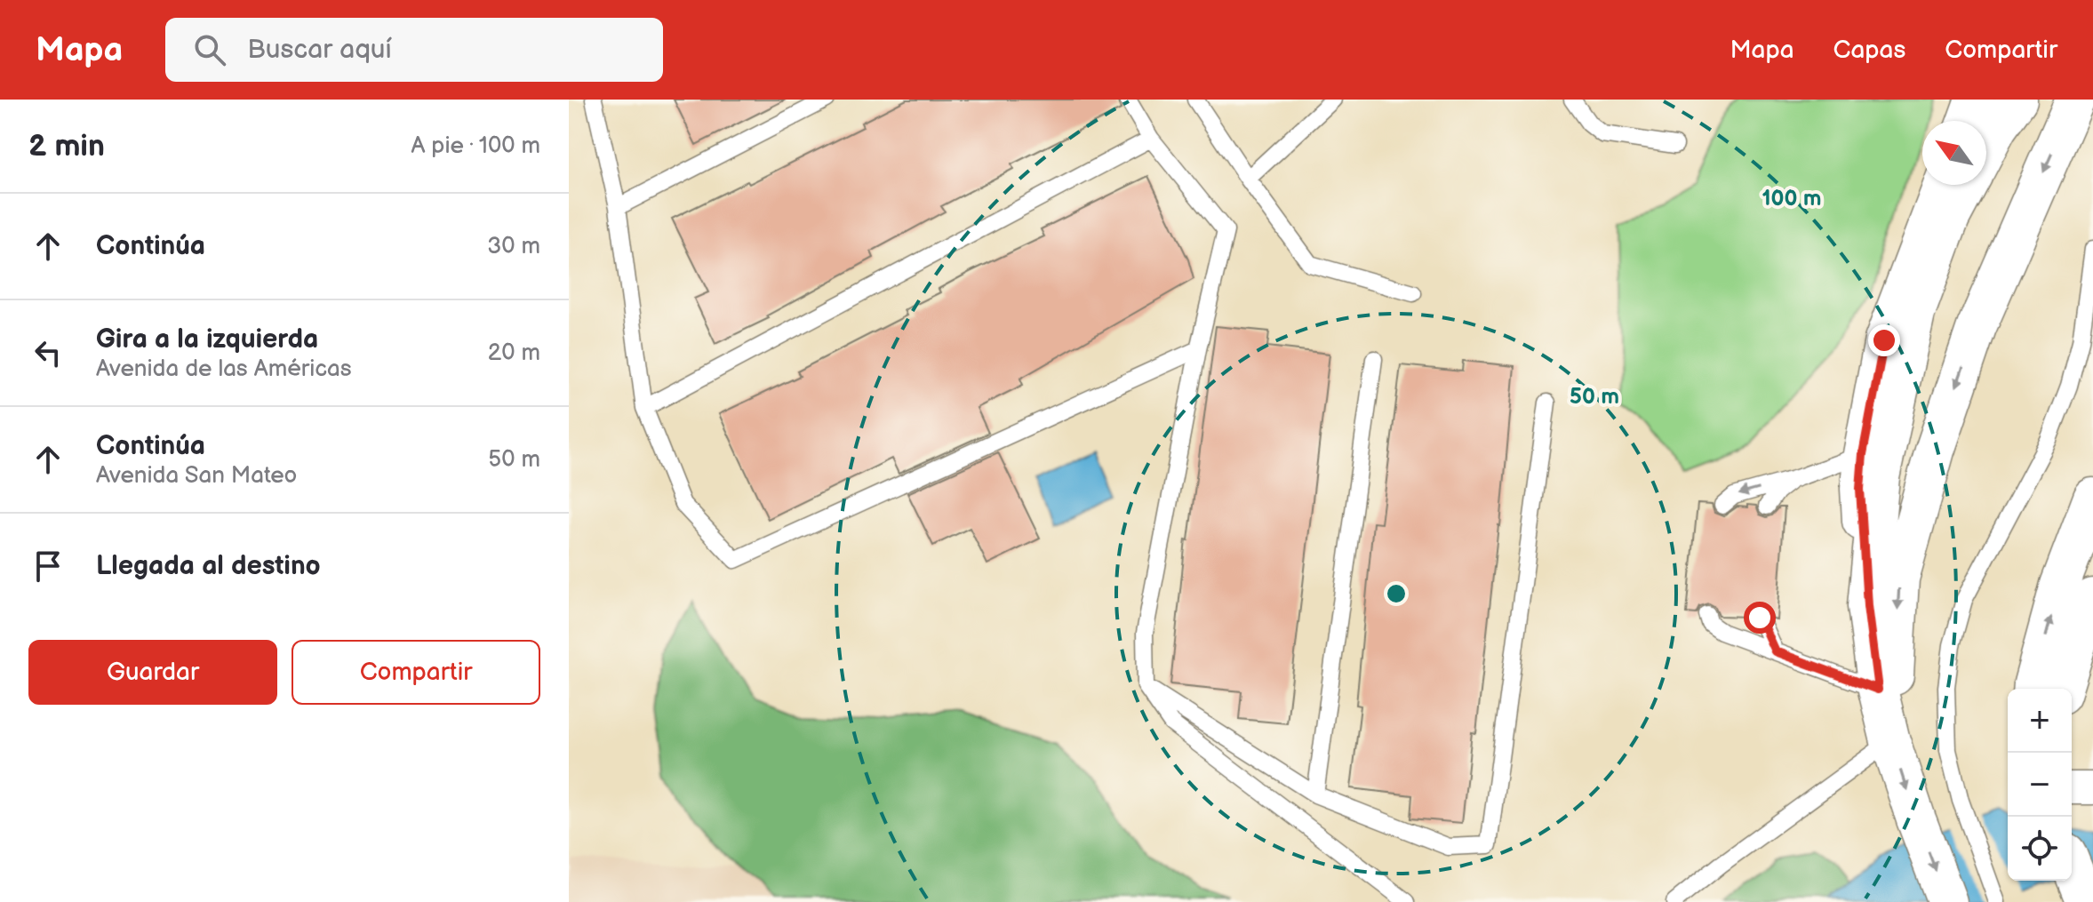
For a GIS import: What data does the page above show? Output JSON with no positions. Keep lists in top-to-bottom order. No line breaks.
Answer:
{"north":"top left","page":{"header":"Mapa","search":"Buscar aquí","nav":["Mapa","Capas","Compartir"],"heading":["2 min","A pie · 100 m"],"list":[["Continúa","30 m"],["Gira a la izquierda","Avenida de las Américas","20 m"],["Continúa","Avenida San Mateo","50 m"],"Llegada al destino"],"buttons":["Guardar","Compartir"],"map_buttons":["+","−"]},"rings":["100 m","50 m"]}
